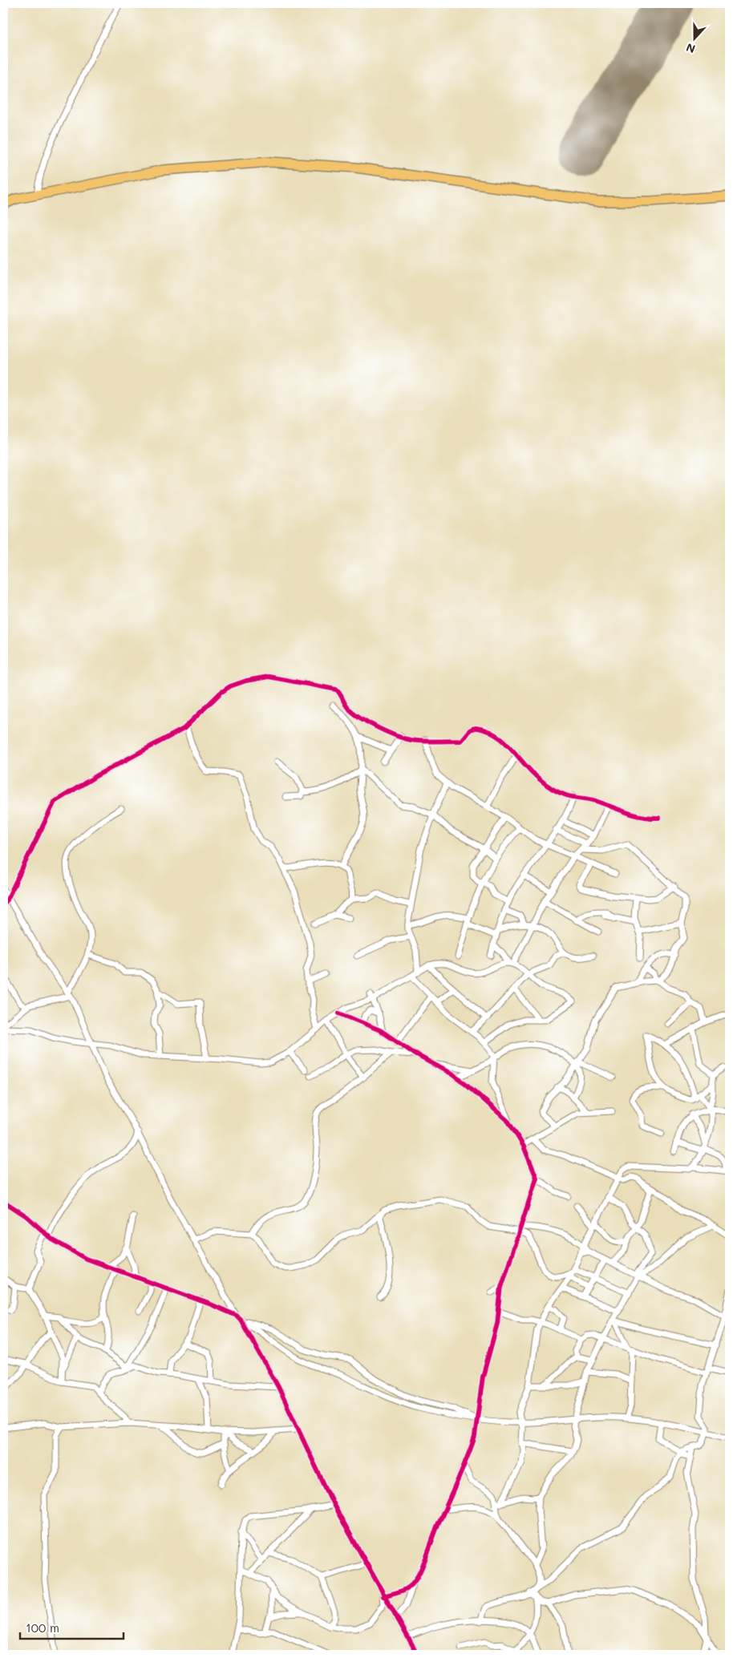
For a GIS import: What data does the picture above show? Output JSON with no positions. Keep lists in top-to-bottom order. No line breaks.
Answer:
{"scale_bar":"100 m","north":"bottom"}
